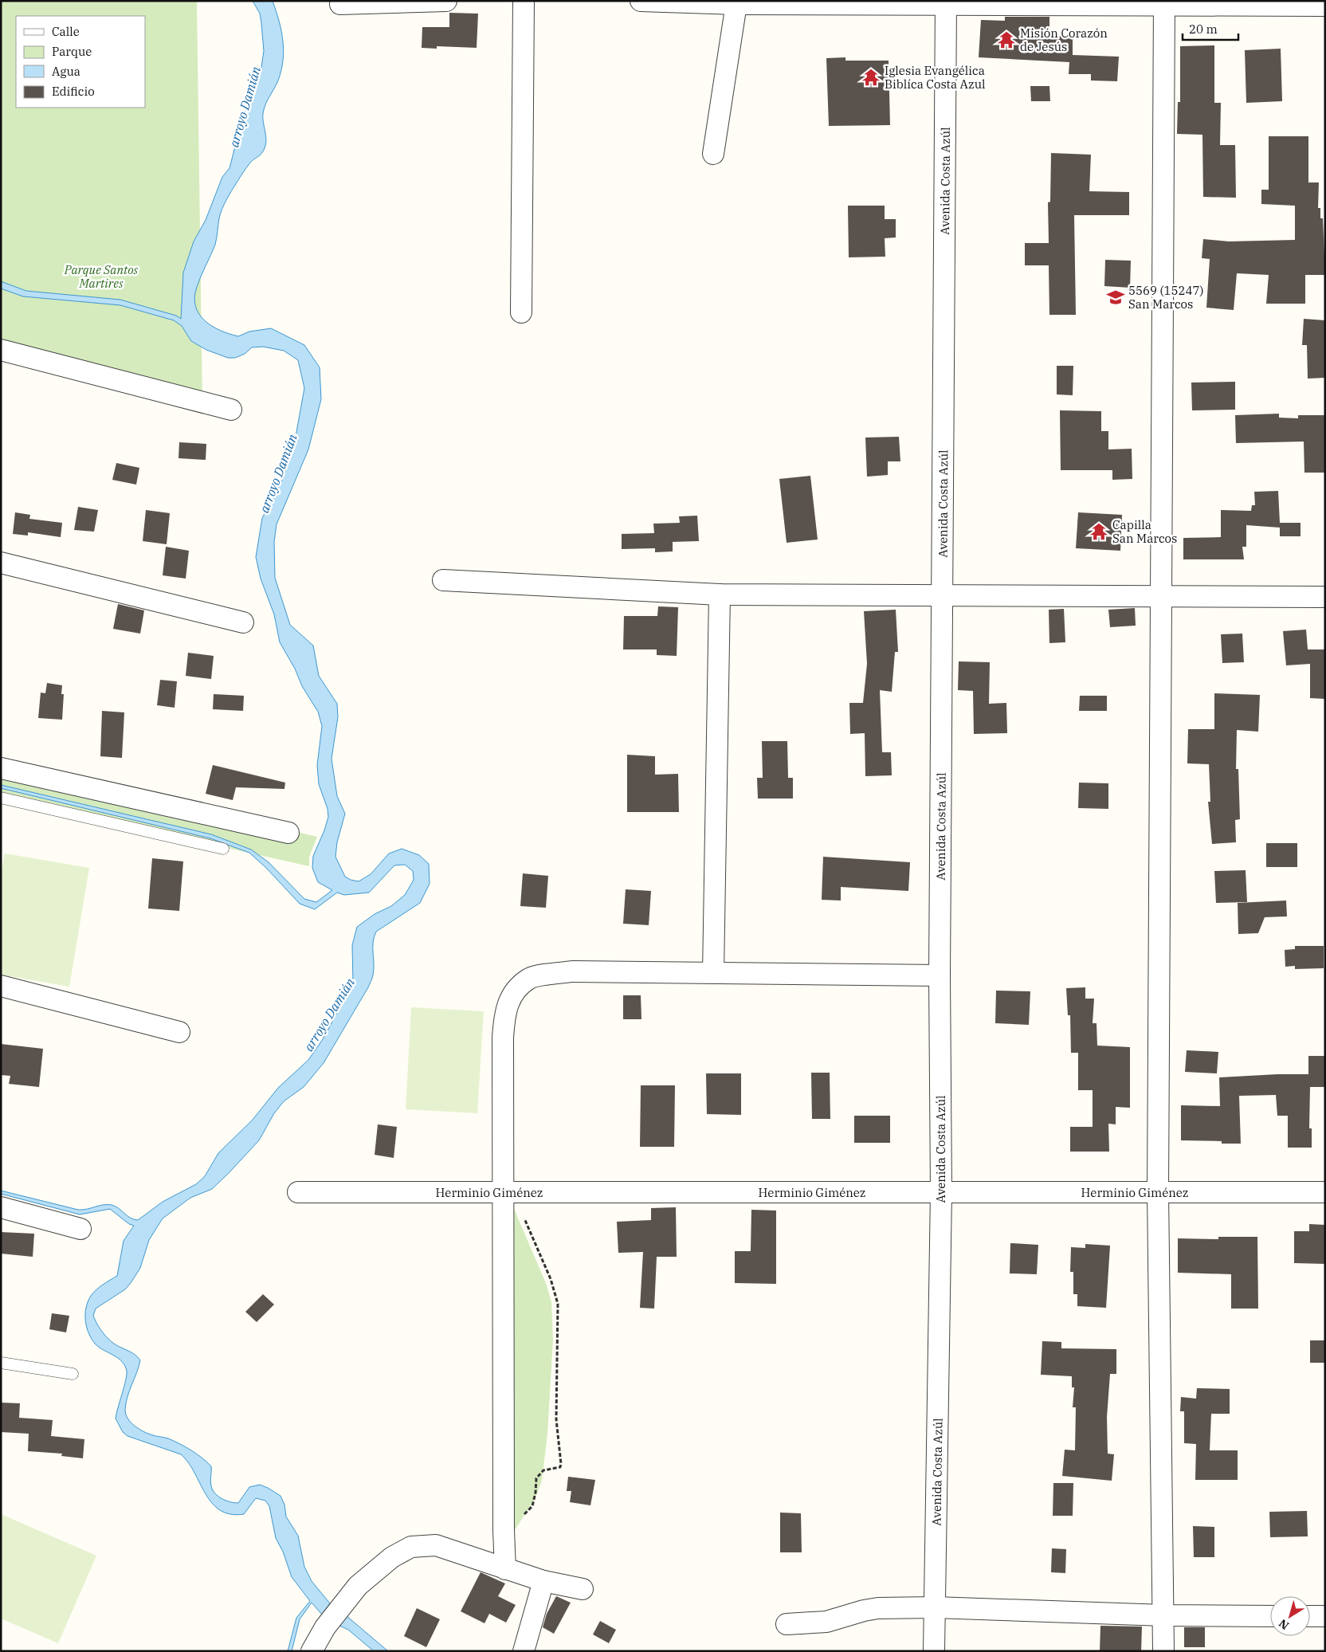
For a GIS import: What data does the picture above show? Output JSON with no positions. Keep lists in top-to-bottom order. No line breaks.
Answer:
{"streets":{"street":["Avenida Costa Azúl","Herminio Giménez"]},"crossings":[["Avenida Costa Azúl","Herminio Giménez"]],"water":["arroyo Damián"],"parks":["Parque Santos Martires"],"places":{"temple":["Misión Corazón de Jesús","Iglesia Evangélica Biblíca Costa Azul","Capilla San Marcos"],"school or university":["5569 (15247) San Marcos"]},"legend":["Calle","Parque","Agua","Edificio"],"scale_bar":"20 m","north":"bottom left"}
